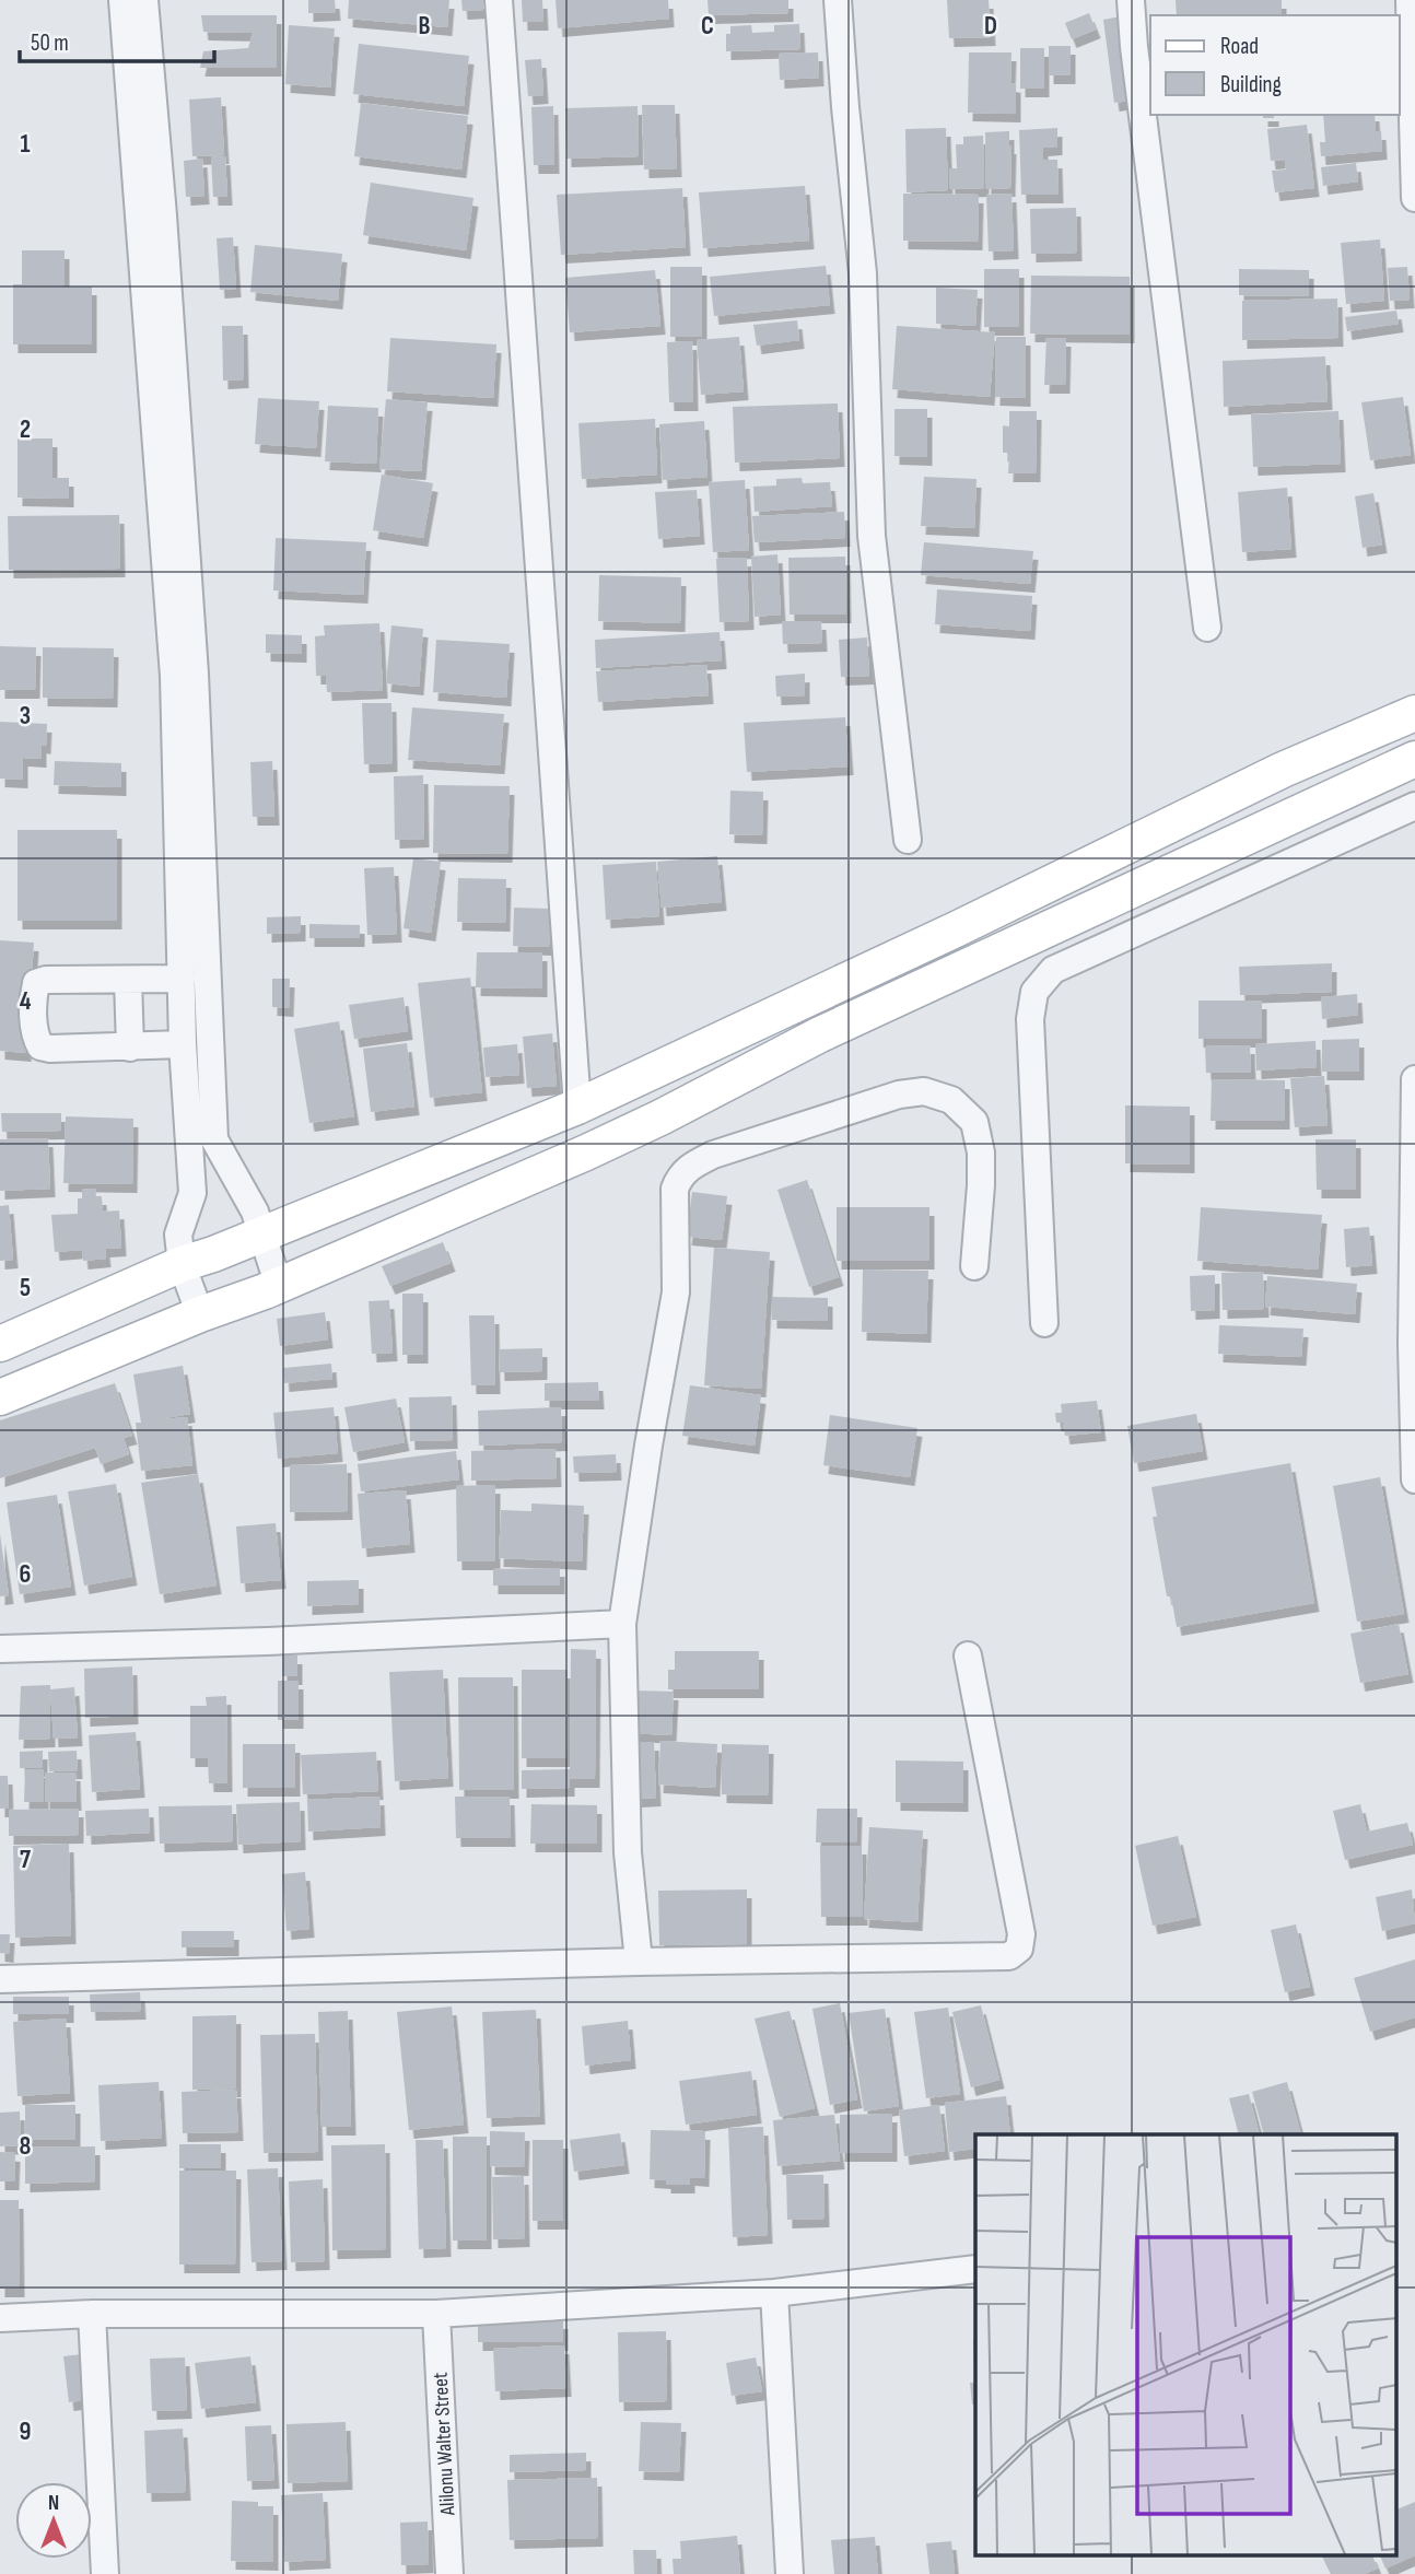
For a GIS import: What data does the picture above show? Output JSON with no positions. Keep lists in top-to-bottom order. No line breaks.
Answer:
{"streets":{"street":["Alilonu Walter Street"]},"legend":["Road","Building"],"scale_bar":"50 m","north":"top","grid":{"columns":["B","C","D"],"rows":["1","2","3","4","5","6","7","8","9"]}}
